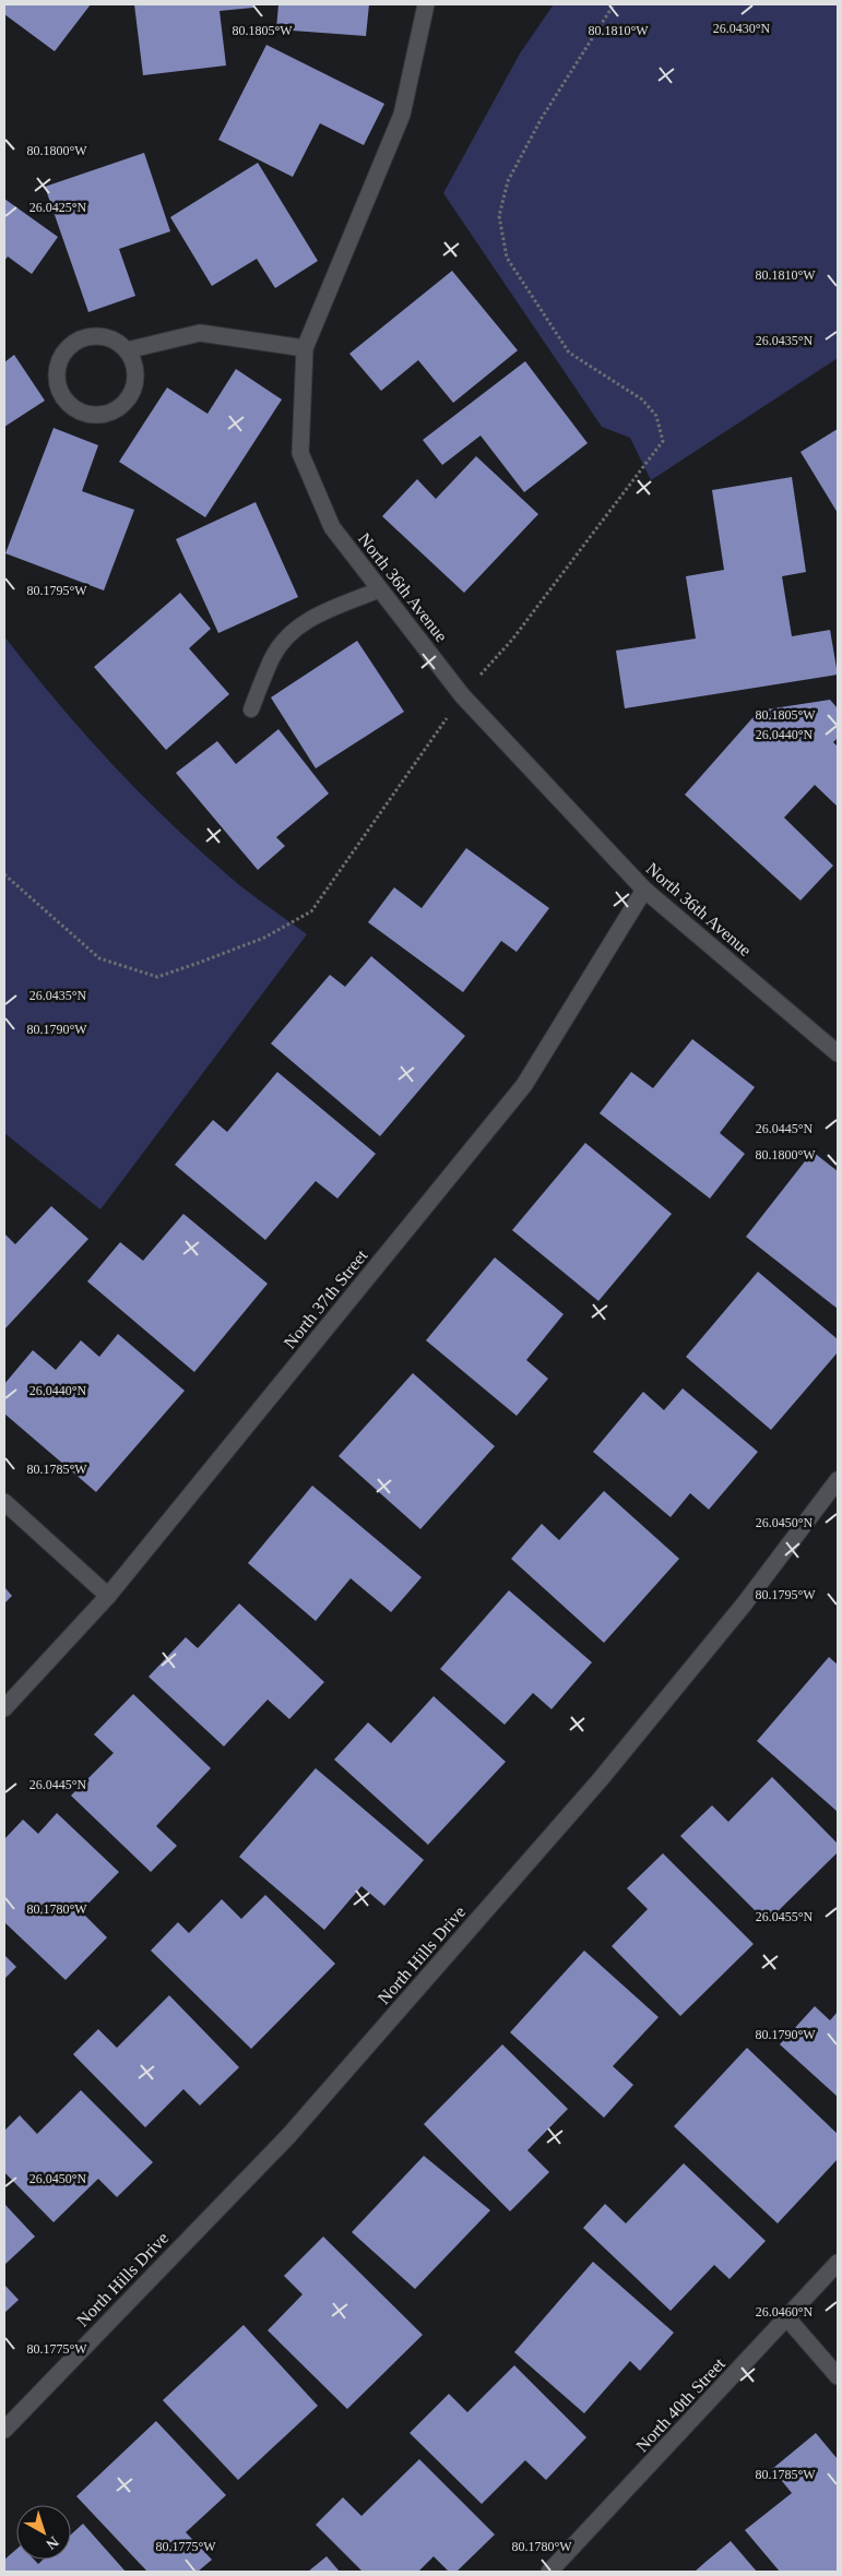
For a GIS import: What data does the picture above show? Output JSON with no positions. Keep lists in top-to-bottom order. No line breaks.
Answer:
{"streets":{"street":["North 36th Avenue","North 37th Street","North Hills Drive","North 40th Street"]},"crossings":[["North 36th Avenue","North 37th Street"]],"north":"bottom right","coordinates":["26.0430°N","80.1810°W","80.1805°W","80.1800°W","26.0425°N","26.0435°N","80.1795°W","26.0440°N","80.1790°W","26.0445°N","80.1785°W","26.0450°N","80.1780°W","26.0455°N","26.0460°N","80.1775°W"]}
